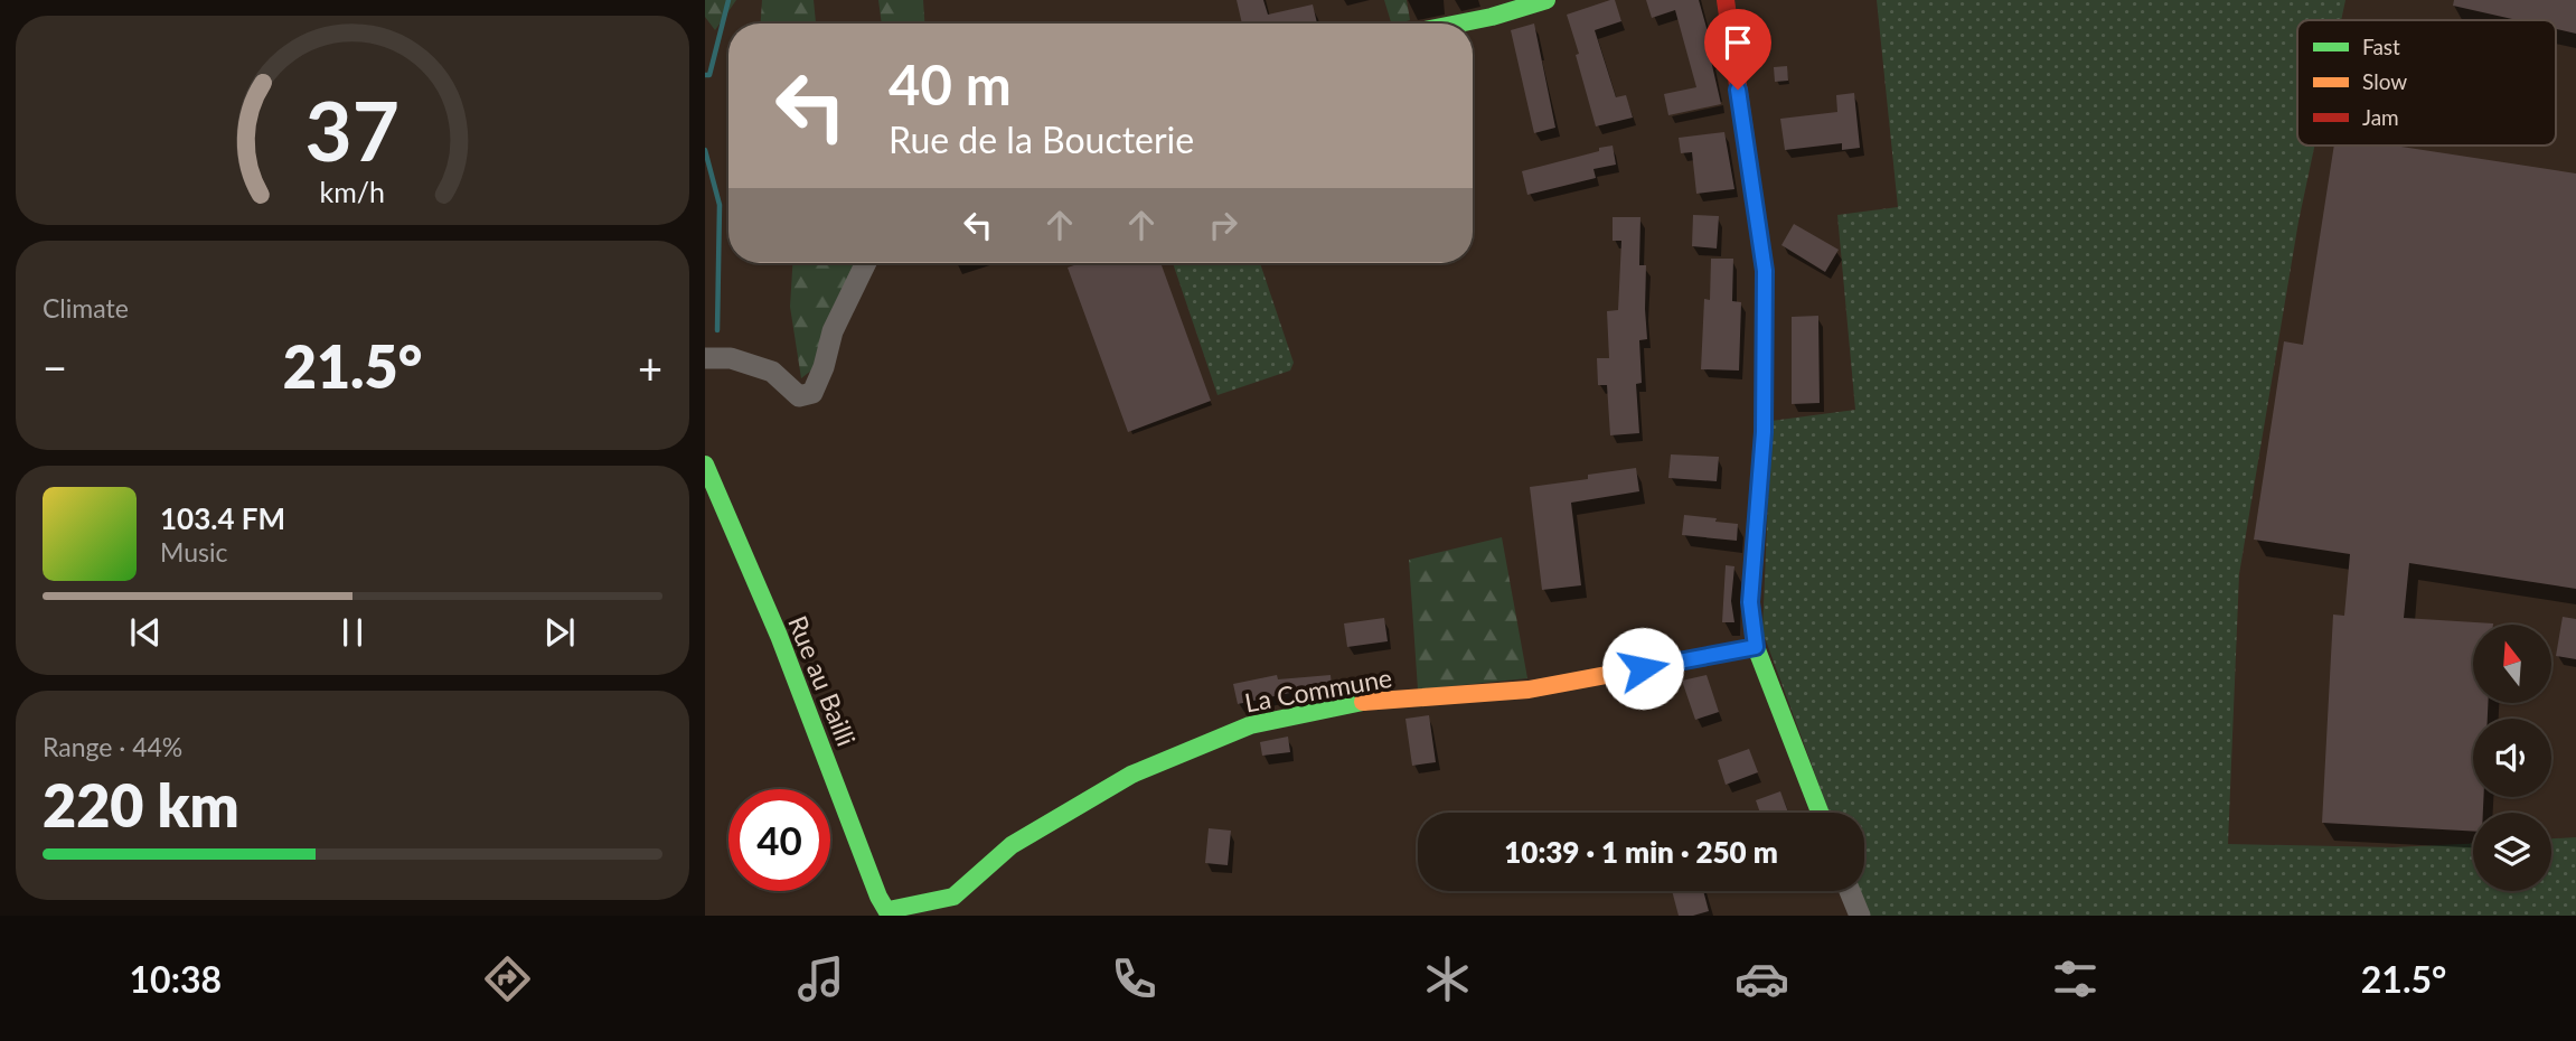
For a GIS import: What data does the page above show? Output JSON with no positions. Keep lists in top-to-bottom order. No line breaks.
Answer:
{"streets":{"street":["Rue au Bailli","La Commune"]},"crossings":[["Rue au Bailli","La Commune"]],"legend":["Fast","Slow","Jam"],"north":"top","page":{"turn":["40 m","Rue de la Boucterie"],"tile":["Climate",["Range · 44%","220 km"]],"heat":["−","21.5°","+"],"song":["103.4 FM","Music"],"limit":"40","trip":"10:39 · 1 min · 250 m","tabs":["10:38","21.5°"],"gauge":["37","km/h"]}}
